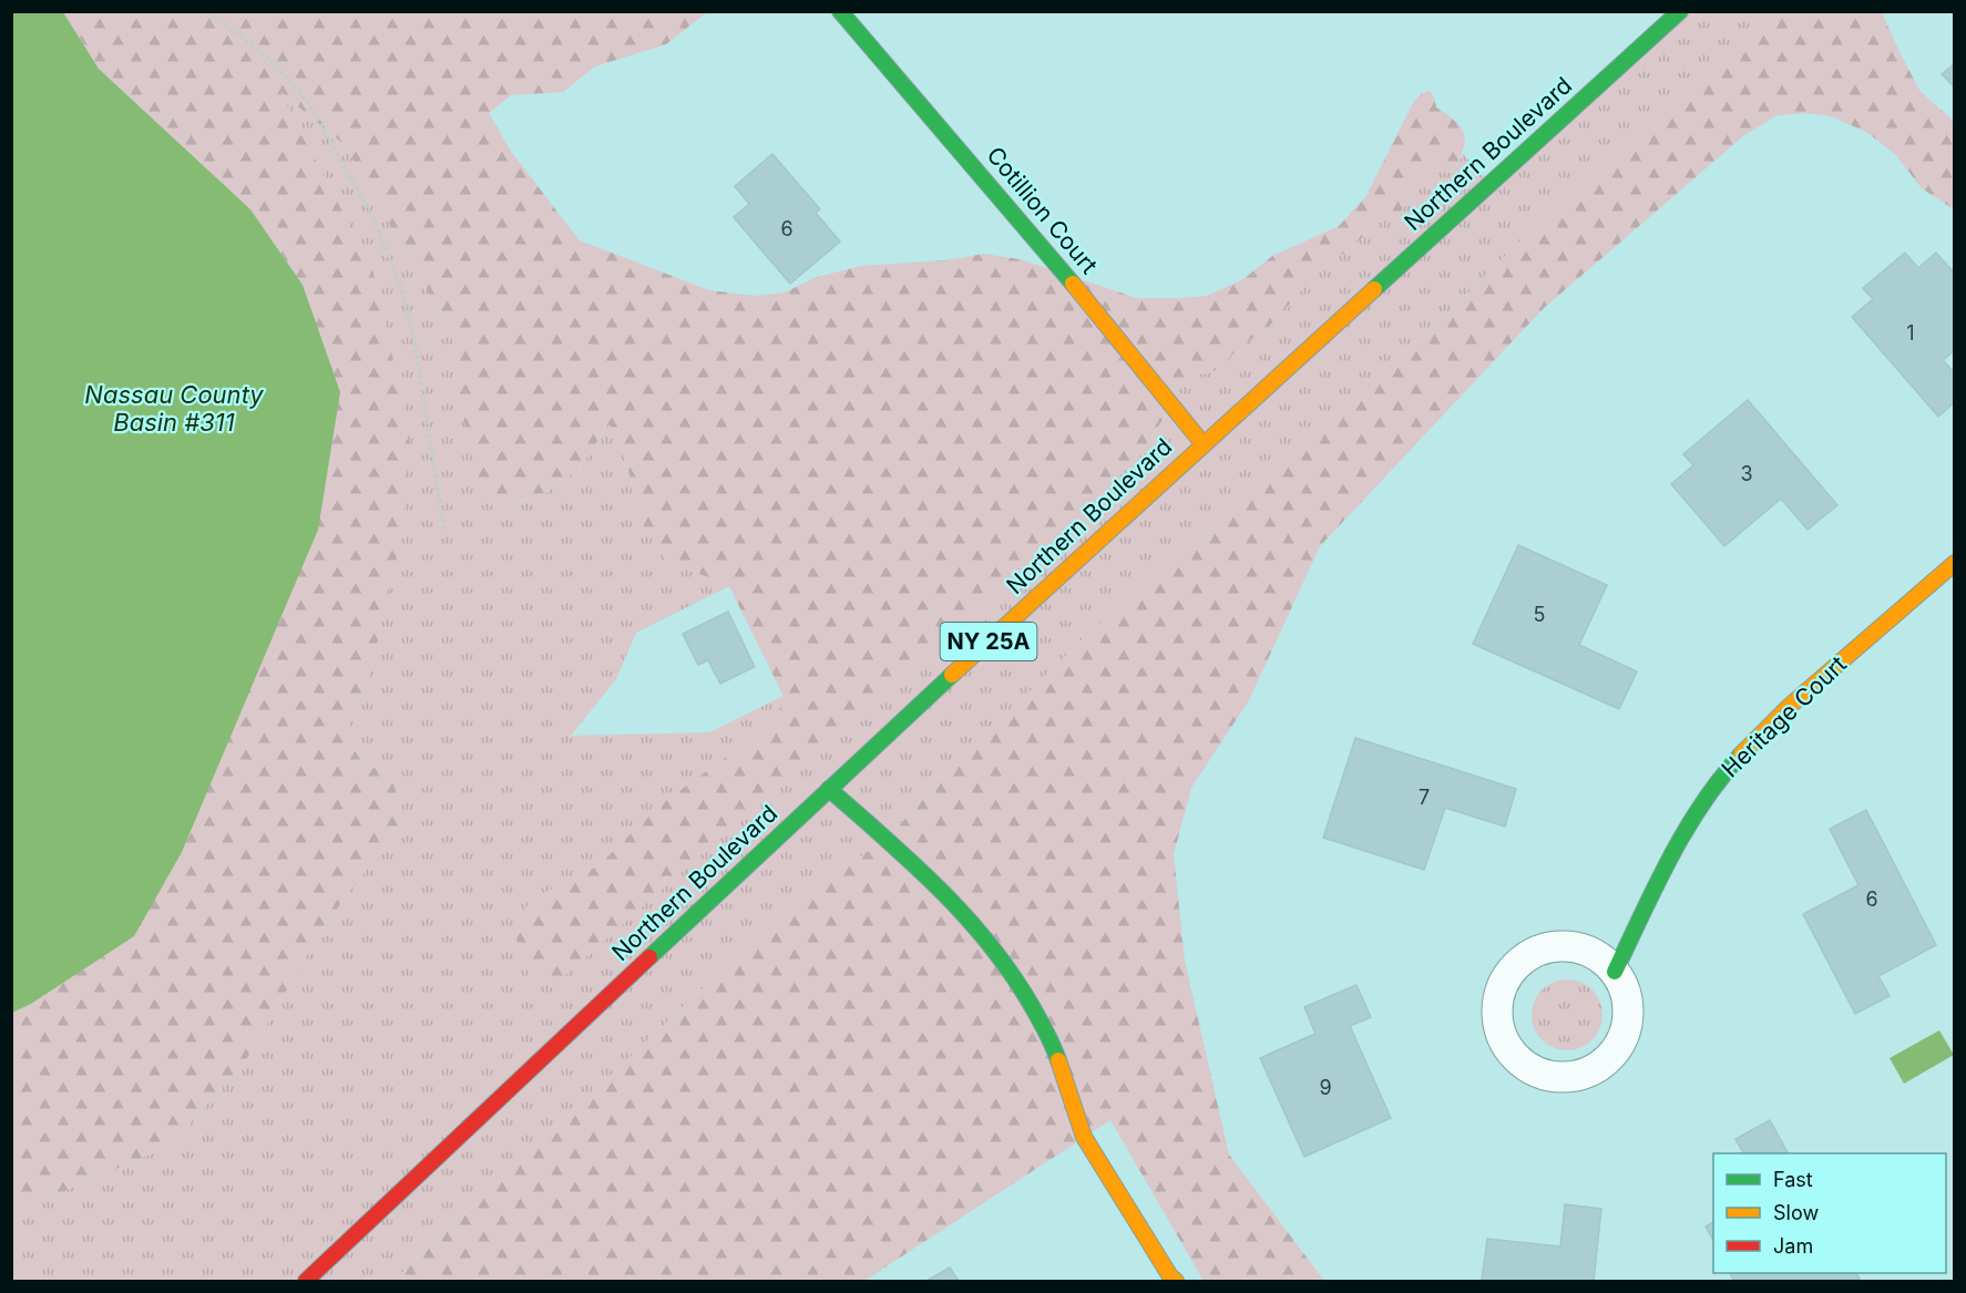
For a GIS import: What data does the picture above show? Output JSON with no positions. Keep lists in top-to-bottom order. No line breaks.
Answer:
{"streets":{"main road":["Northern Boulevard","Cotillion Court","NY 25A","Heritage Court"]},"crossings":[["Northern Boulevard","Cotillion Court"]],"water":["Nassau County Basin #311"],"house_numbers":["6","1","3","5","7","6","9"],"legend":["Fast","Slow","Jam"]}
